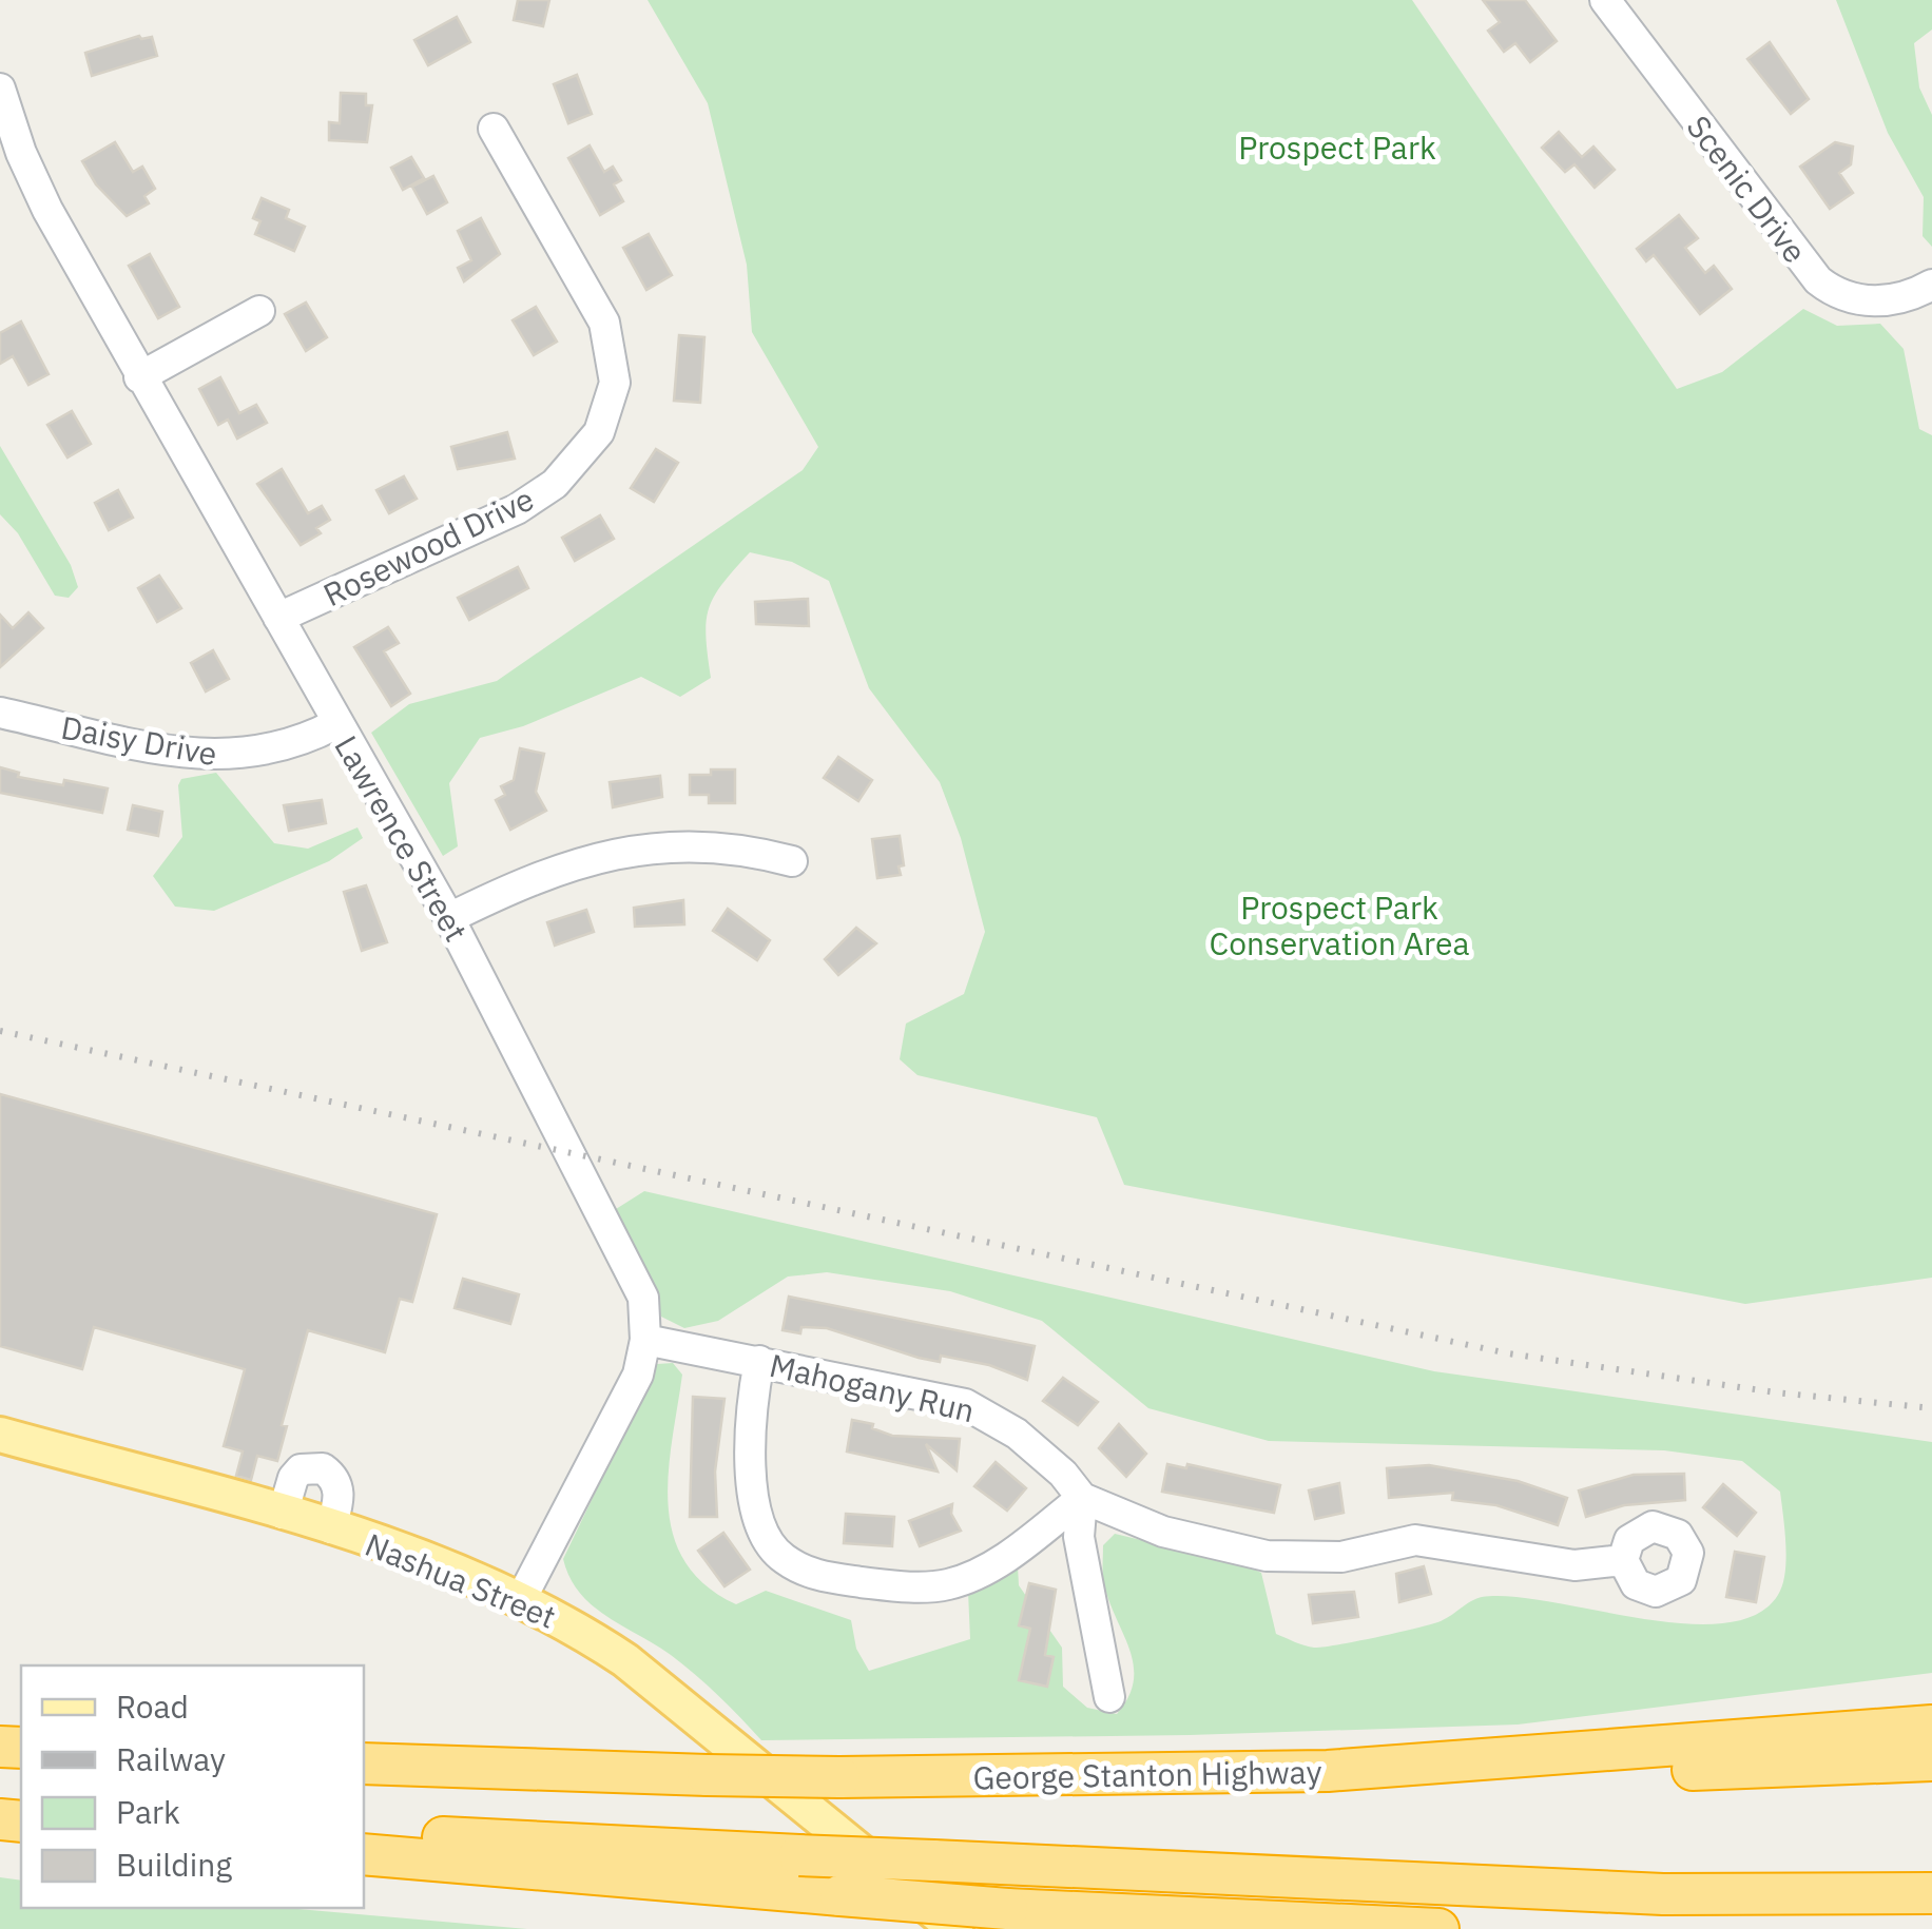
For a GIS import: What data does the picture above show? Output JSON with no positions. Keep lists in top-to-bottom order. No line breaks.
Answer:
{"streets":{"highway":["George Stanton Highway"],"main road":["Nashua Street"],"street":["Scenic Drive","Rosewood Drive","Daisy Drive","Lawrence Street","Mahogany Run"]},"crossings":[["Rosewood Drive","Lawrence Street"],["Daisy Drive","Lawrence Street"],["Lawrence Street","Mahogany Run"],["Lawrence Street","Nashua Street"]],"parks":["Prospect Park","Prospect Park Conservation Area"],"legend":["Road","Railway","Park","Building"]}
